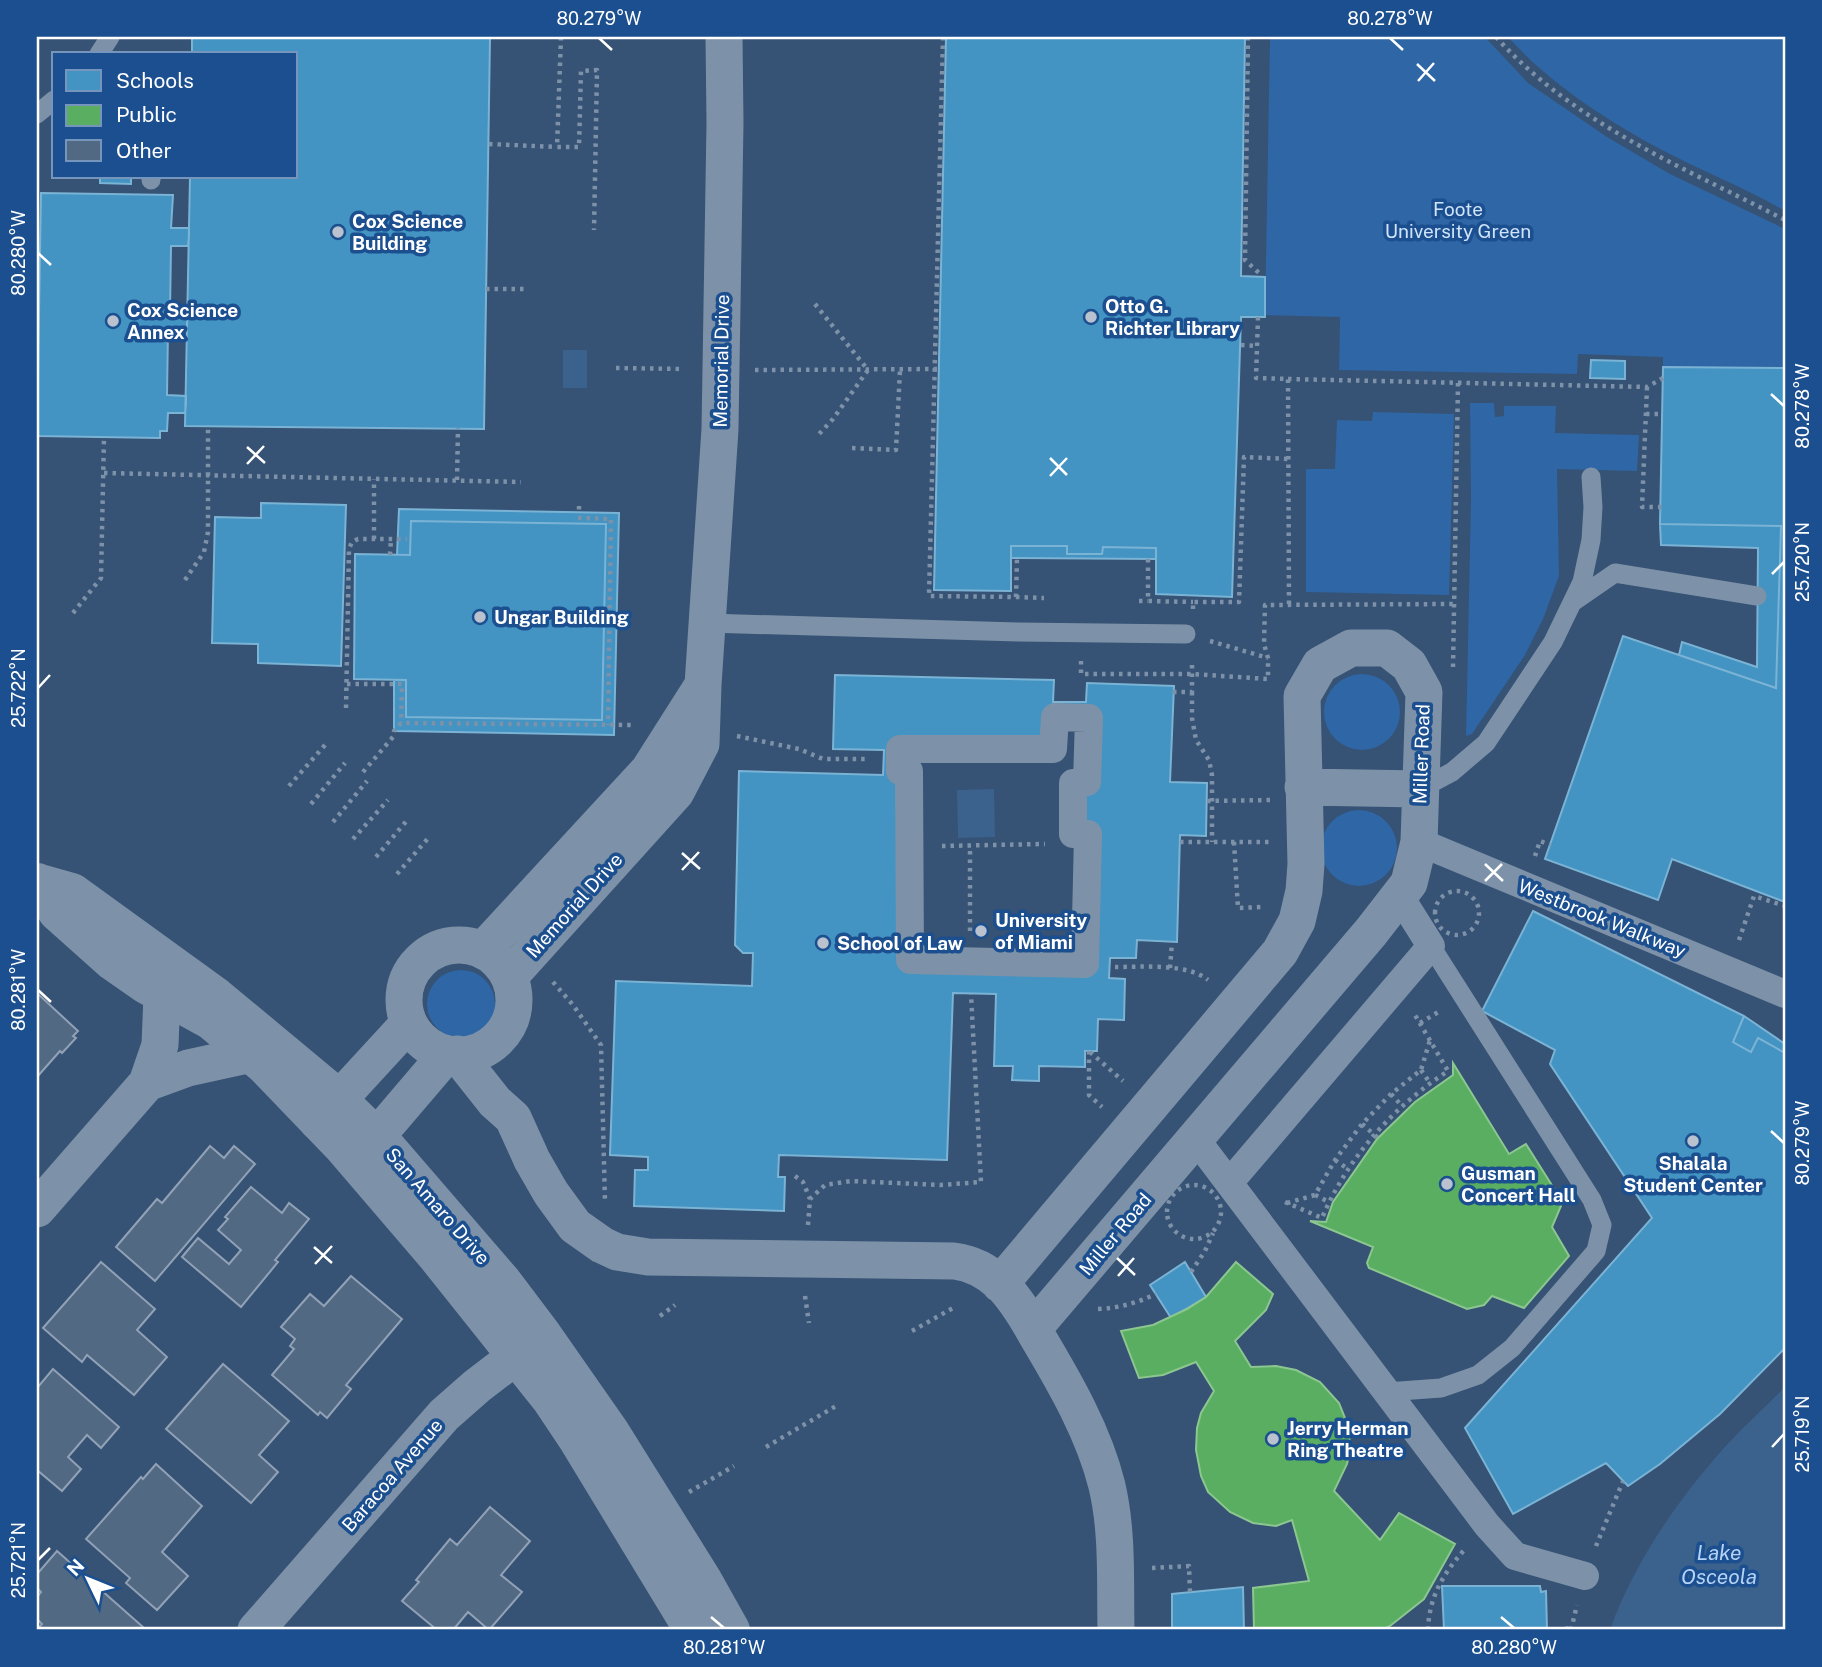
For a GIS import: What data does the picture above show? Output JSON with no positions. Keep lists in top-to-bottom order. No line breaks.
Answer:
{"streets":{"street":["Memorial Drive","Miller Road","Westbrook Walkway","San Amaro Drive","Baracoa Avenue"]},"crossings":[["Miller Road","Westbrook Walkway"],["San Amaro Drive","Baracoa Avenue"]],"water":["Lake Osceola"],"parks":["Foote University Green"],"places":["Cox Science Building","Otto G. Richter Library","Cox Science Annex","Ungar Building","University of Miami","School of Law","Shalala Student Center","Gusman Concert Hall","Jerry Herman Ring Theatre"],"legend":["Schools","Public","Other"],"north":"top left","coordinates":["80.279°W","80.278°W","80.280°W","25.720°N","25.722°N","80.281°W","25.719°N","25.721°N"]}
